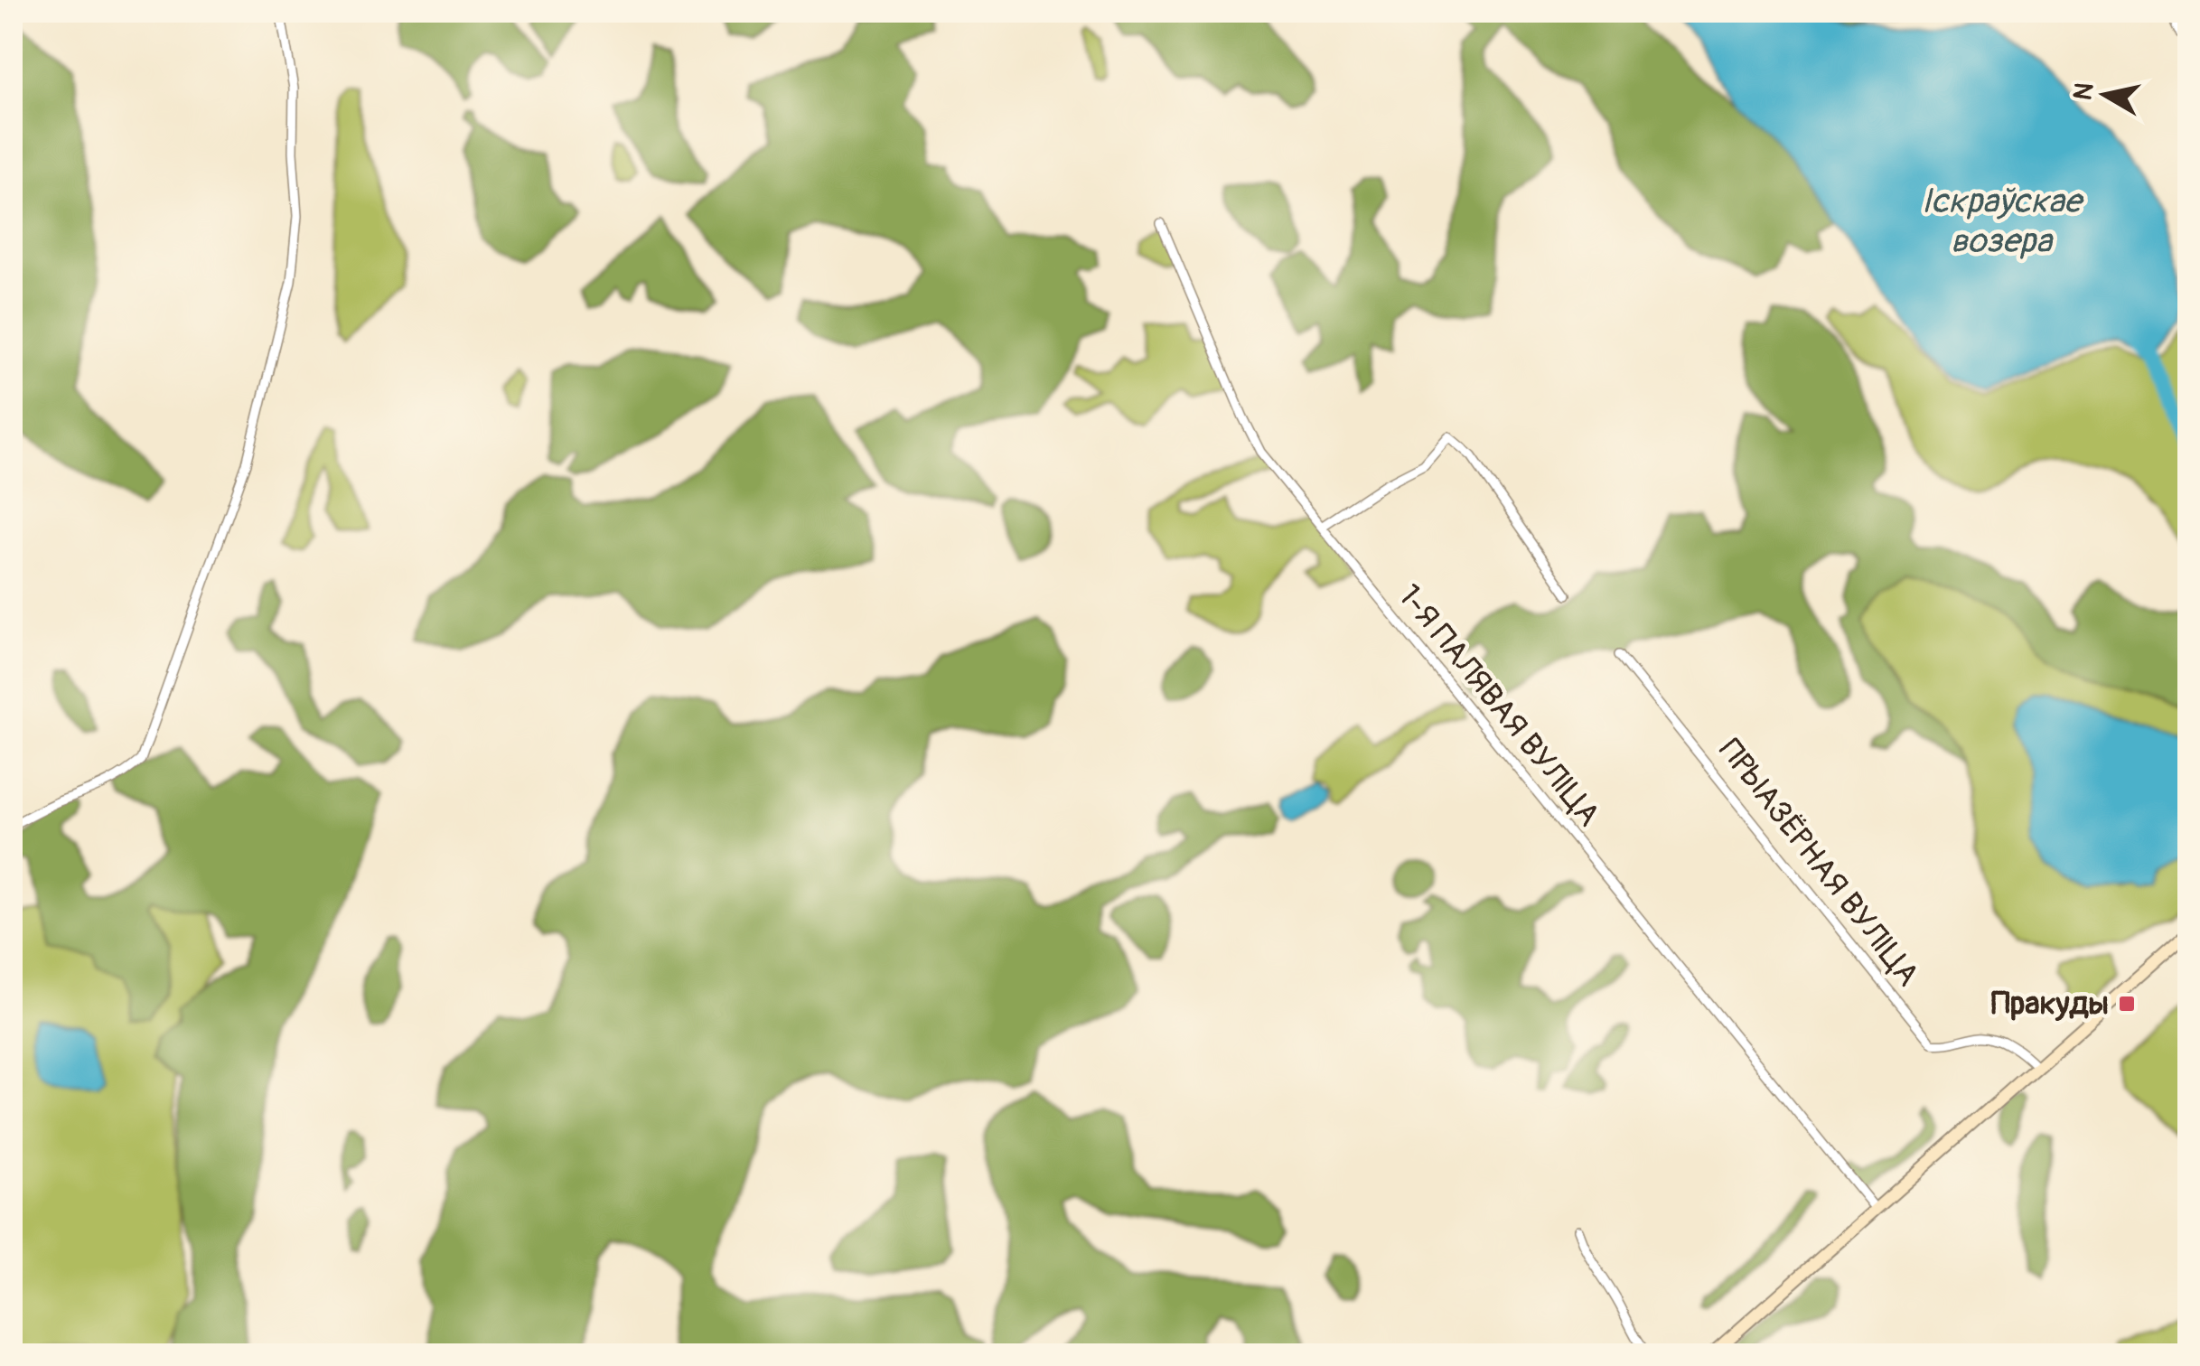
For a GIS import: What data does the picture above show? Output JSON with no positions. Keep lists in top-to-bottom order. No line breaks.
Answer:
{"streets":{"street":["1-Я ПАЛЯВАЯ ВУЛІЦА","ПРЫАЗЁРНАЯ ВУЛІЦА"]},"water":["Іскраўскае возера"],"places":{"transit":["Пракуды"]},"north":"left"}
